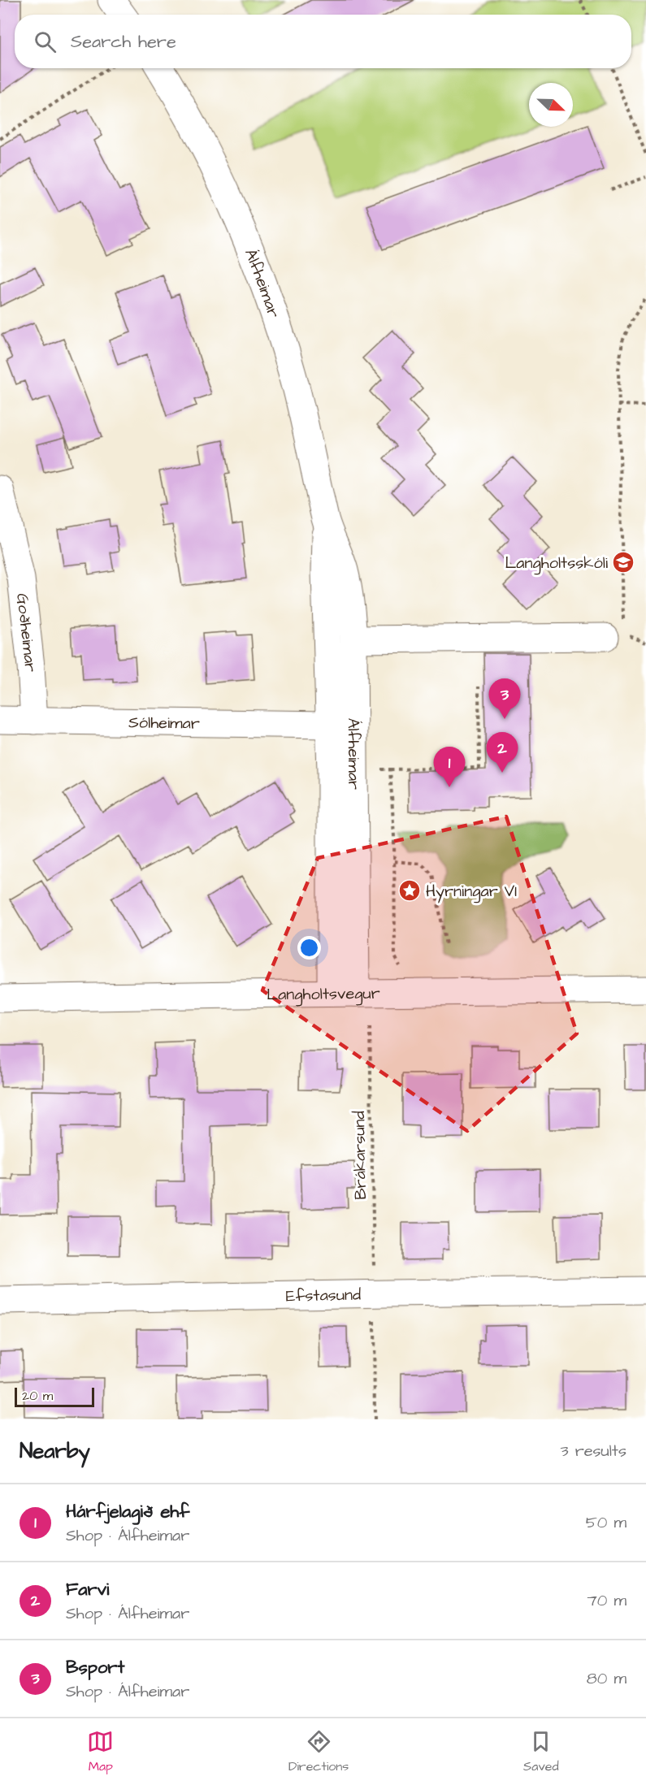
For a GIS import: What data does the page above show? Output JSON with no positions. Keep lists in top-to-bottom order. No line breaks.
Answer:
{"streets":{"street":["Álfheimar","Goðheimar","Sólheimar","Langholtsvegur","Efstasund"],"path":["Brákarsund"]},"crossings":[["Álfheimar","Sólheimar"],["Álfheimar","Langholtsvegur"],["Goðheimar","Sólheimar"]],"places":{"school or university":["Langholtsskóli"],"place":["Hyrningar VI"]},"scale_bar":"20 m","north":"bottom right","page":{"search":"Search here","pins":["3","2","1"],"scale":"20 m","heading":["Nearby","3 results"],"list":[{"mark":"1","name":"Hárfjelagið ehf","note":"Shop · Álfheimar","value":"50 m"},{"mark":"2","name":"Farvi","note":"Shop · Álfheimar","value":"70 m"},{"mark":"3","name":"Bsport","note":"Shop · Álfheimar","value":"80 m"}],"nav":["Map","Directions","Saved"]}}
